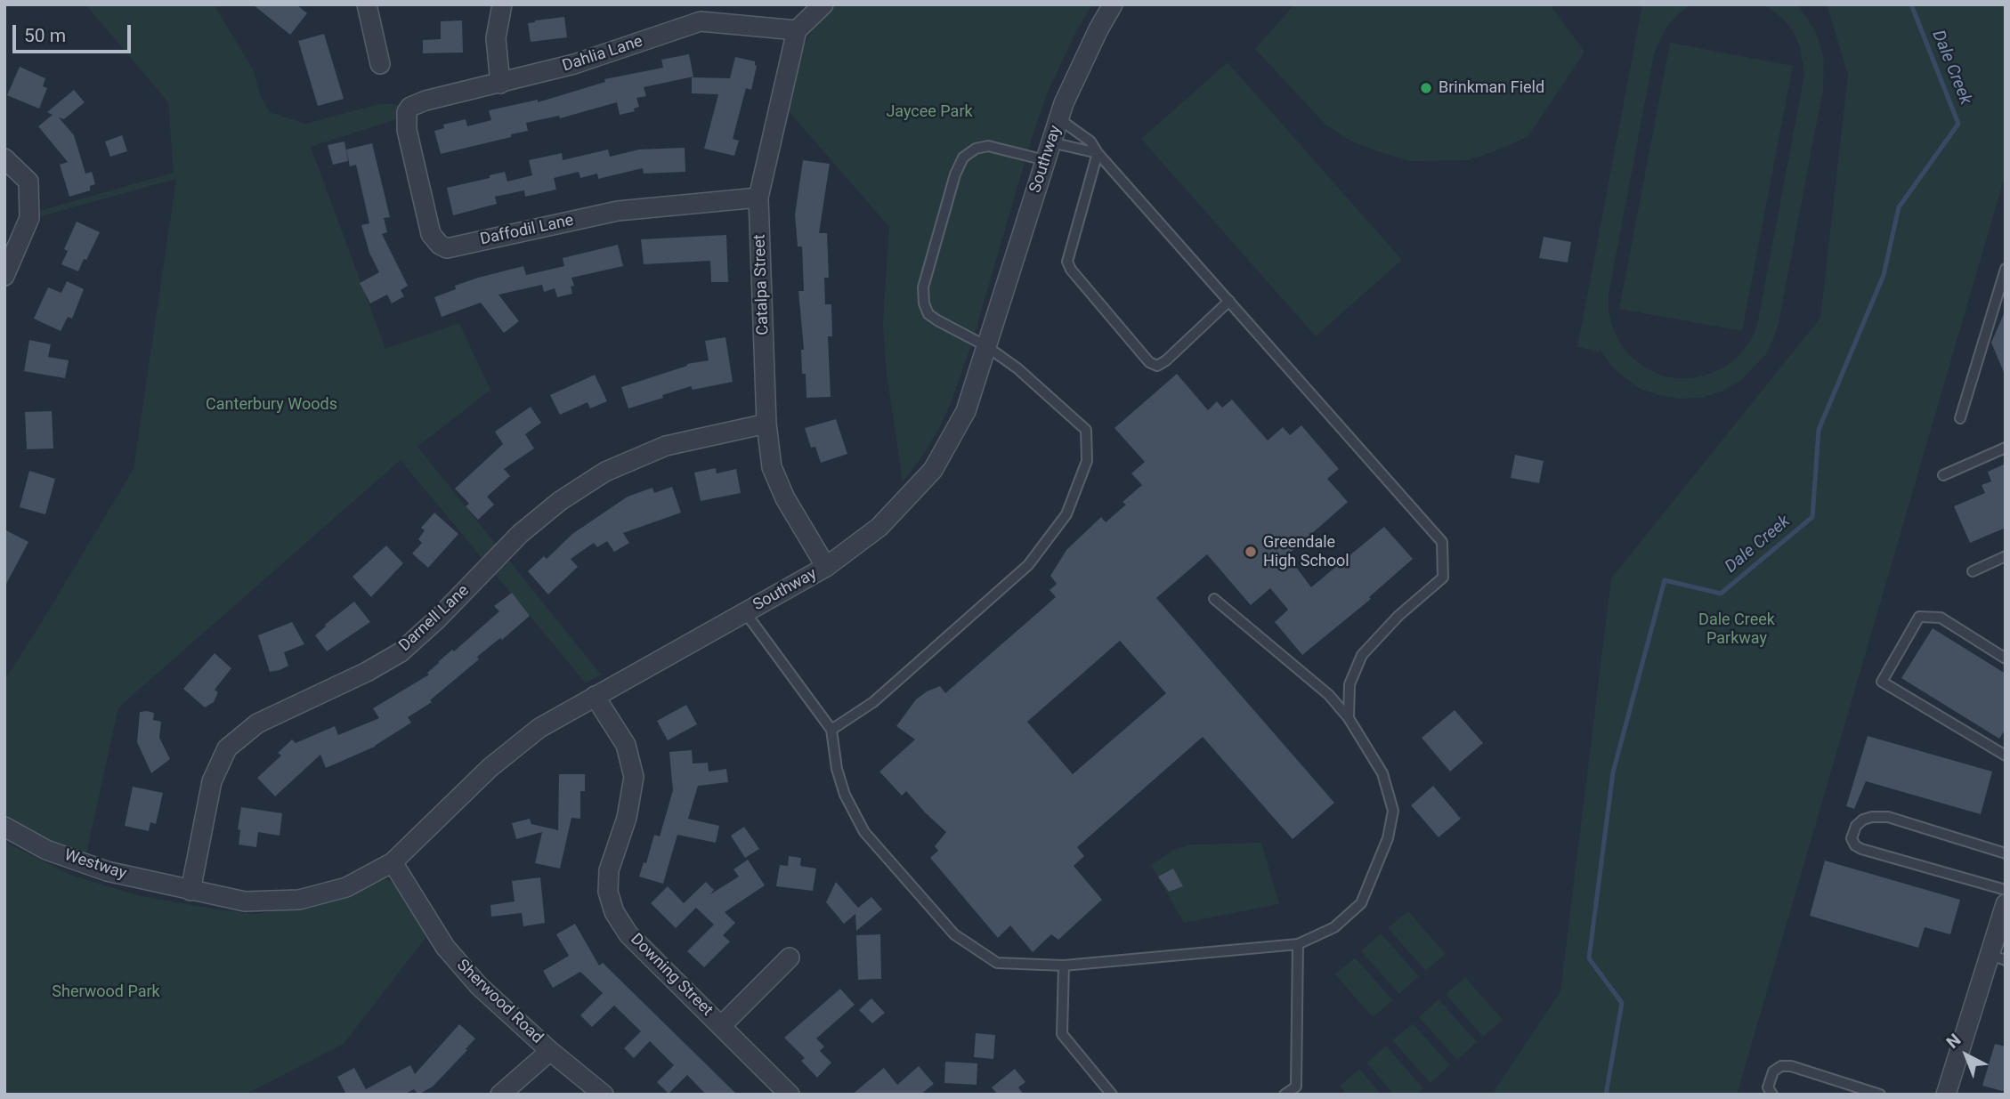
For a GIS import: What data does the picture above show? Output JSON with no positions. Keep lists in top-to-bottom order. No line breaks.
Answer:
{"streets":{"street":["Dahlia Lane","Southway","Daffodil Lane","Catalpa Street","Darnell Lane","Westway","Downing Street","Sherwood Road"]},"crossings":[["Dahlia Lane","Daffodil Lane"],["Dahlia Lane","Catalpa Street"],["Southway","Catalpa Street"],["Southway","Darnell Lane"],["Southway","Westway"],["Southway","Downing Street"],["Southway","Sherwood Road"],["Daffodil Lane","Catalpa Street"],["Catalpa Street","Darnell Lane"],["Darnell Lane","Westway"]],"water":["Dale Creek"],"parks":["Jaycee Park","Canterbury Woods","Dale Creek Parkway","Sherwood Park"],"places":["Brinkman Field","Greendale High School"],"scale_bar":"50 m","north":"top left"}
